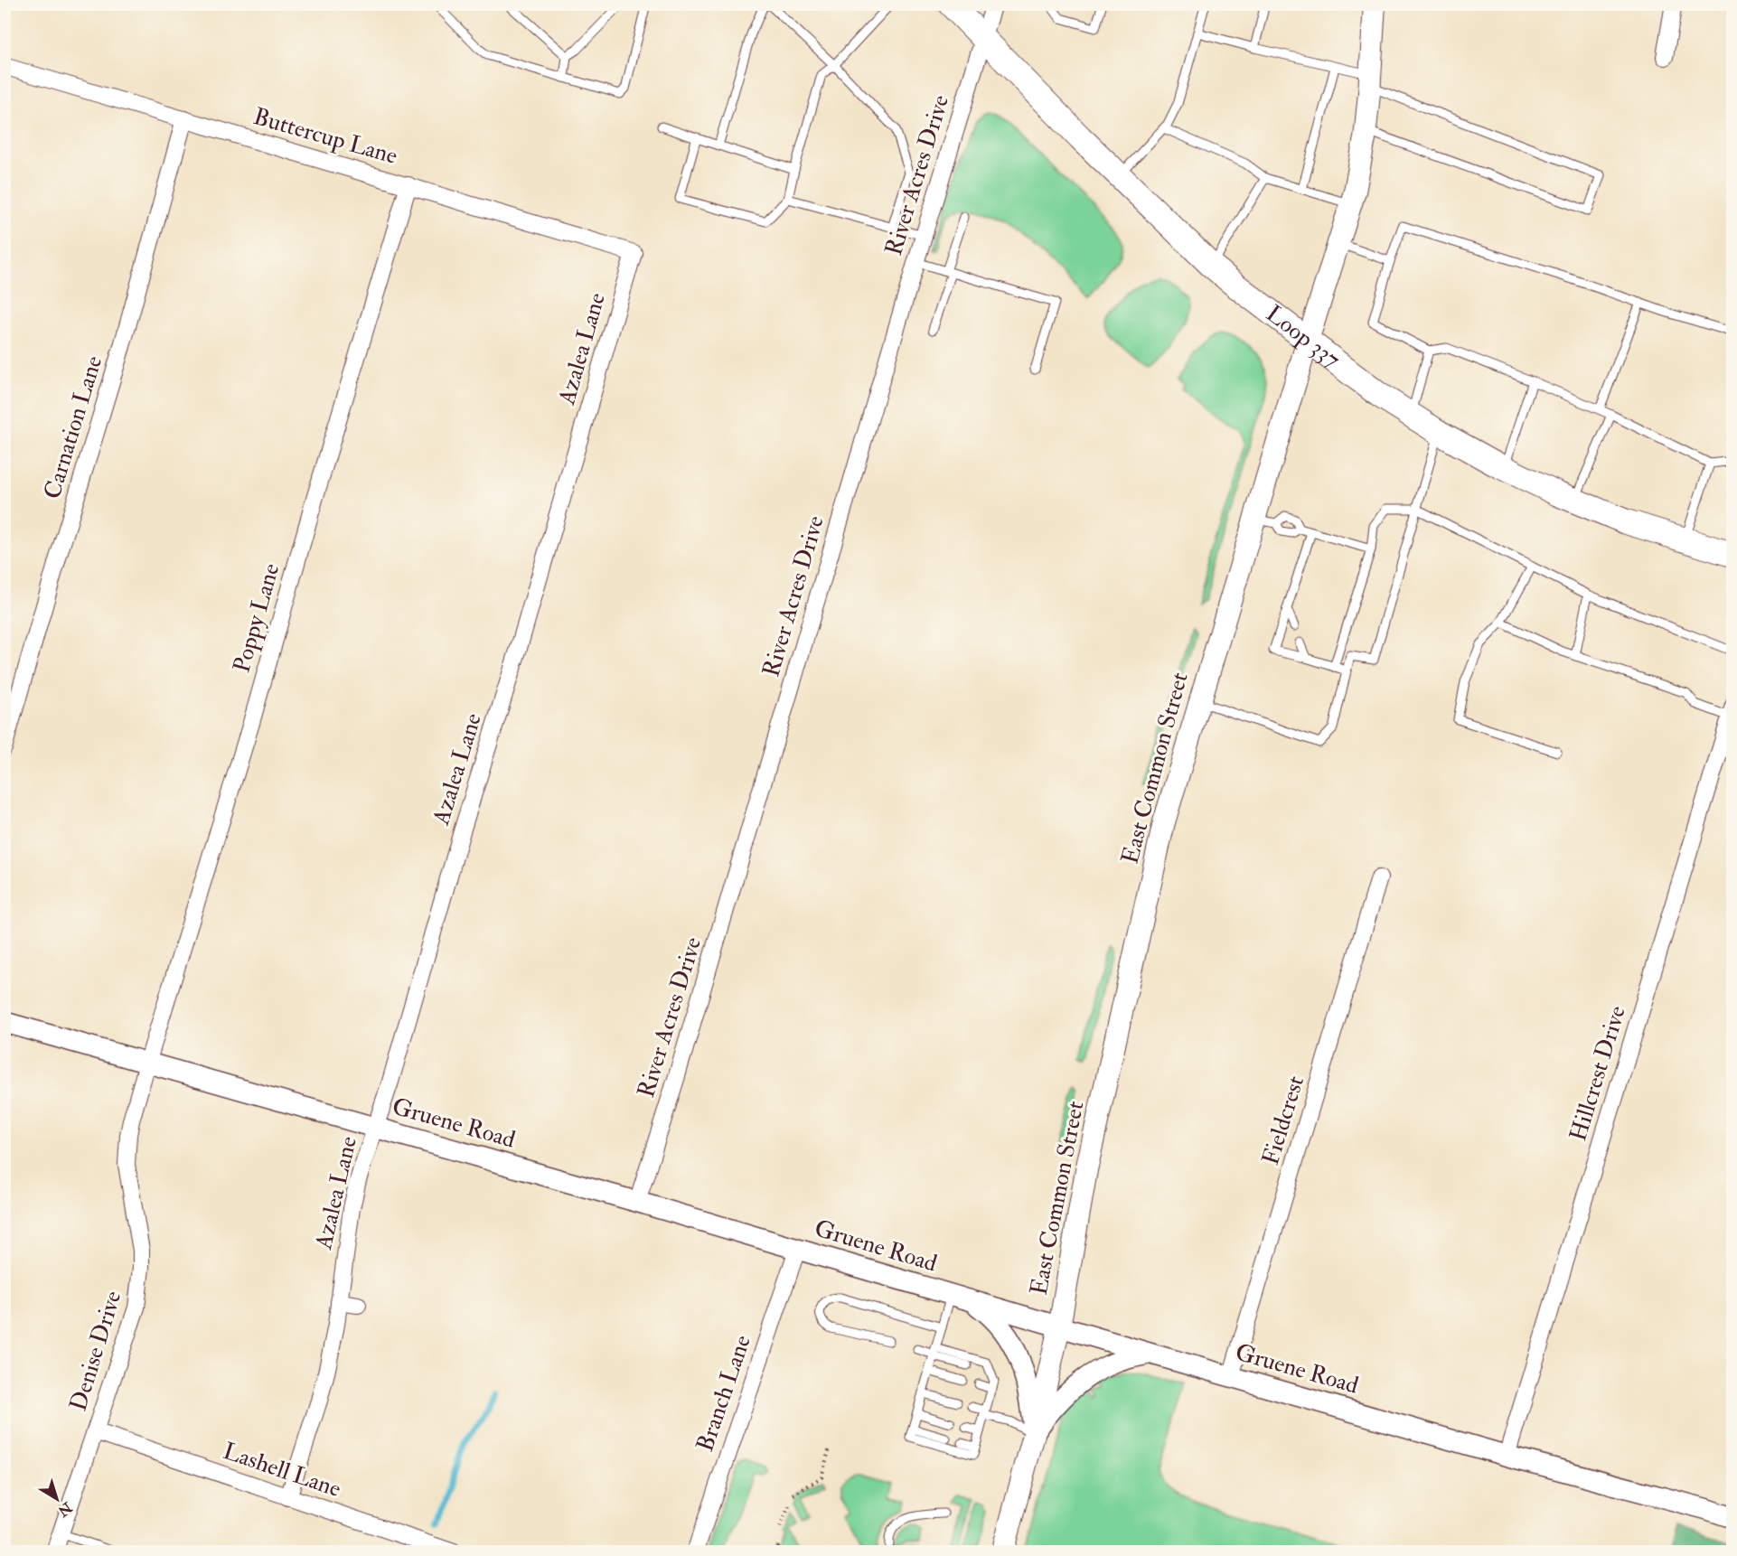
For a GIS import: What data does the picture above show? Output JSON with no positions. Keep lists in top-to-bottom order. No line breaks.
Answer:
{"streets":{"main road":["Loop 337","East Common Street"],"street":["Buttercup Lane","River Acres Drive","Azalea Lane","Carnation Lane","Poppy Lane","Hillcrest Drive","Fieldcrest","Gruene Road","Denise Drive","Branch Lane","Lashell Lane"]},"crossings":[["Buttercup Lane","Azalea Lane"],["Buttercup Lane","Carnation Lane"],["Buttercup Lane","Poppy Lane"],["River Acres Drive","Loop 337"],["River Acres Drive","Gruene Road"],["Loop 337","East Common Street"],["Azalea Lane","Gruene Road"],["Azalea Lane","Lashell Lane"],["Poppy Lane","Gruene Road"],["Poppy Lane","Denise Drive"],["East Common Street","Gruene Road"],["Hillcrest Drive","Gruene Road"],["Fieldcrest","Gruene Road"],["Gruene Road","Denise Drive"],["Gruene Road","Branch Lane"],["Denise Drive","Lashell Lane"]],"north":"bottom right"}
